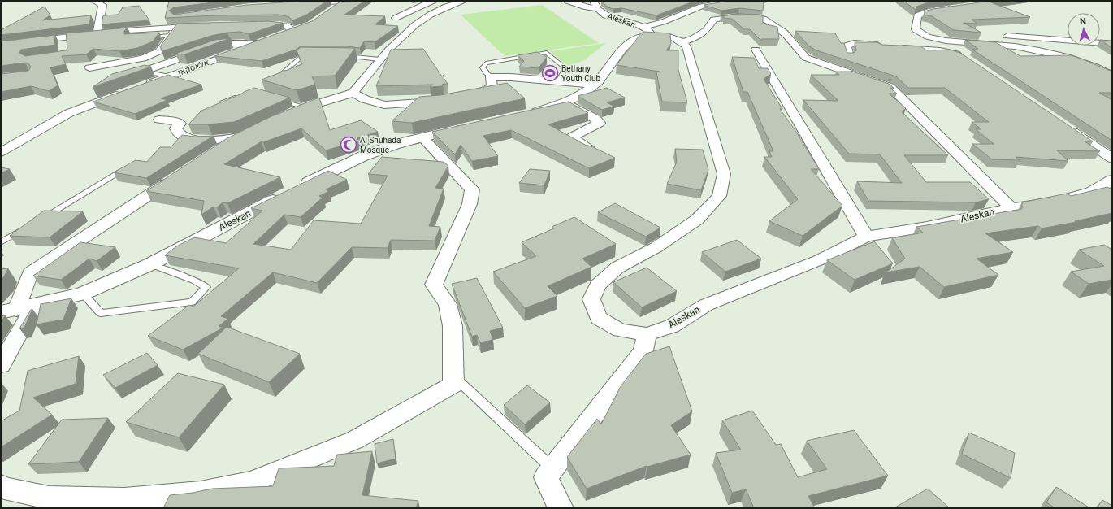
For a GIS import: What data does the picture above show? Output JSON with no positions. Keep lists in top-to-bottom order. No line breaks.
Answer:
{"streets":{"street":["Aleskan","אלאסקאן"]},"places":{"sports":["Bethany Youth Club"],"mosque":["Al Shuhada Mosque"]},"north":"top"}
